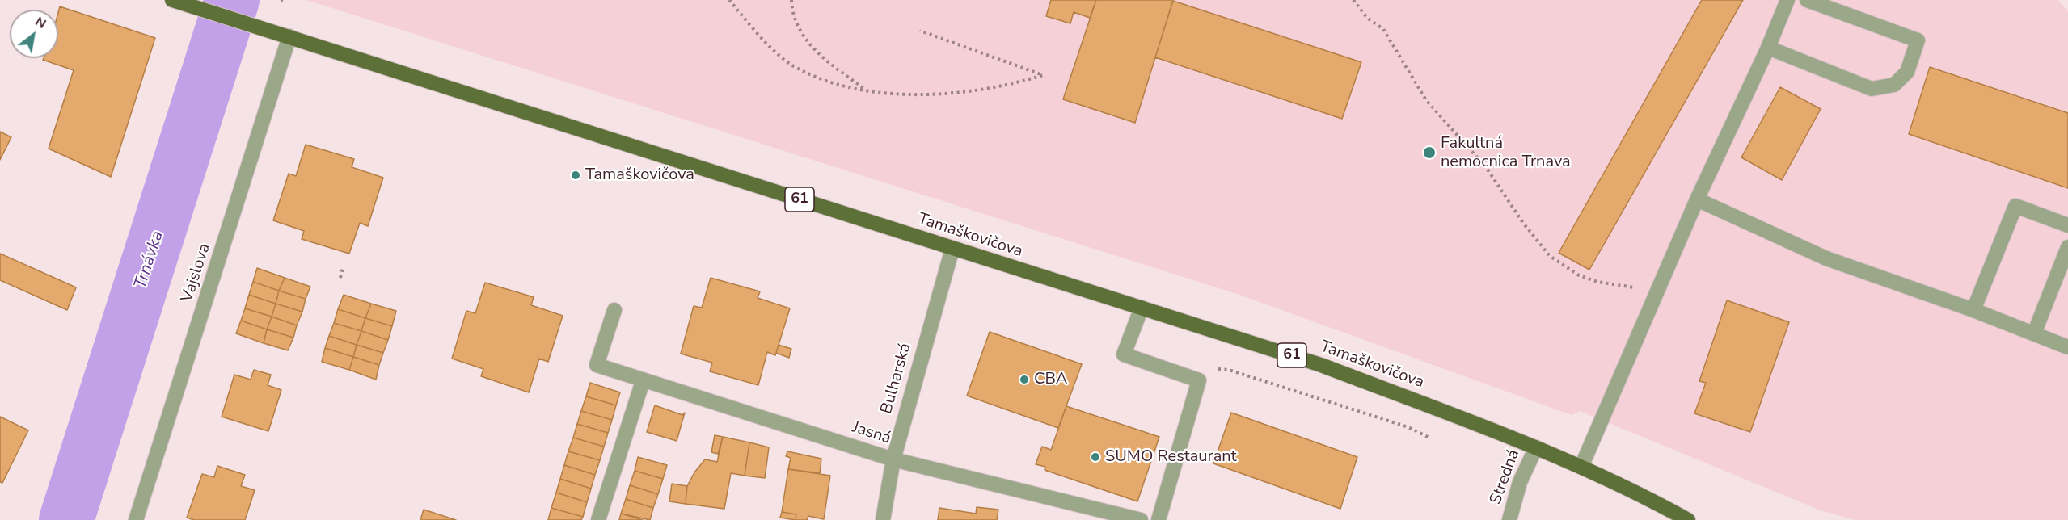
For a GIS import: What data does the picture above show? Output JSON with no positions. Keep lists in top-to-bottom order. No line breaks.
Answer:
{"streets":{"main road":["61","Tamaškovičova"],"street":["Vajslova","Bulharská","Jasná","Stredná"]},"crossings":[["Tamaškovičova","Vajslova"],["Tamaškovičova","Bulharská"],["Tamaškovičova","Stredná"],["Bulharská","Jasná"]],"water":["Trnávka"],"places":["Fakultná nemocnica Trnava","Tamaškovičova","CBA","SUMO Restaurant"],"north":"top right"}
